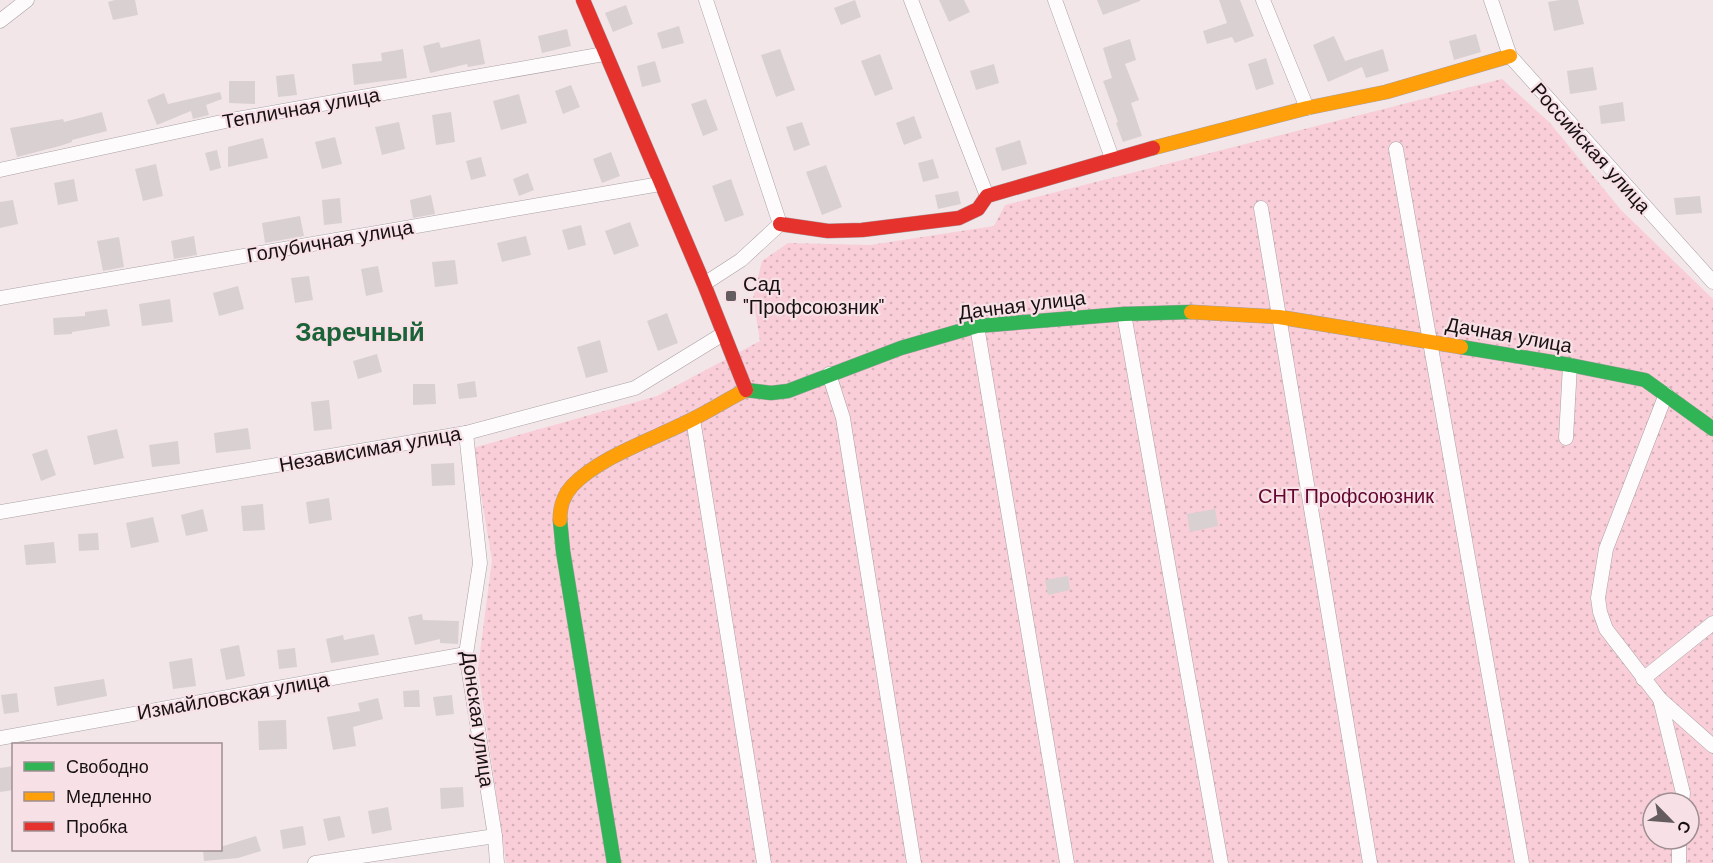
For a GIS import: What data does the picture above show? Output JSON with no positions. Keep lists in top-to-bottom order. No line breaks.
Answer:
{"streets":{"street":["Тепличная улица","Российская улица","Голубичная улица","Дачная улица","Независимая улица","Измайловская улица","Донская улица"]},"crossings":[["Независимая улица","Донская улица"],["Измайловская улица","Донская улица"]],"districts":["Заречный"],"parks":["СНТ Профсоюзник"],"places":{"transit":["Сад \"Профсоюзник\""]},"legend":["Свободно","Медленно","Пробка"],"north":"bottom right"}
